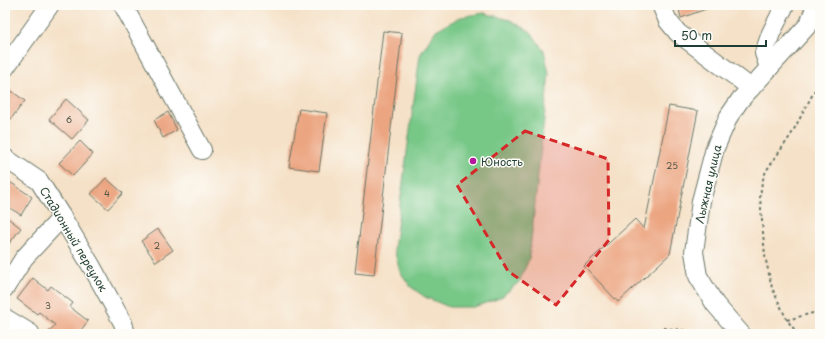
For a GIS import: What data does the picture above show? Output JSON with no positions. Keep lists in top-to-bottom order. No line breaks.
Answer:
{"streets":{"street":["Лыжная улица","Стадионный переулок"]},"places":["Юность"],"house_numbers":["6","25","4","2","3"],"scale_bar":"50 m"}
